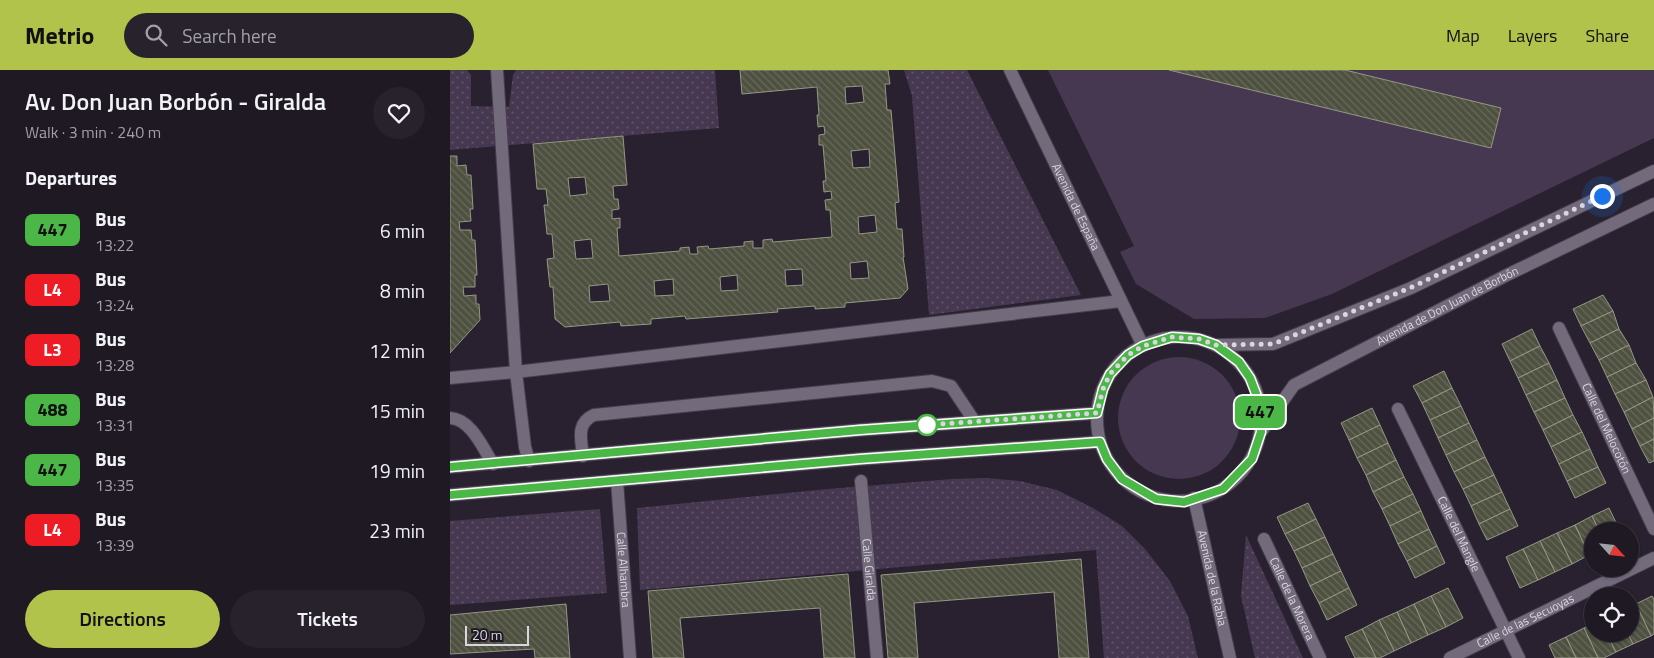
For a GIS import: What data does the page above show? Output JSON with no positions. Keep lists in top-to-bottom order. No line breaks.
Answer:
{"streets":{"street":["Avenida de España","Avenida de Don Juan de Borbón","Calle del Melocotón","Calle del Mangle","Calle Alhambra","Calle Giralda","Avenida de la Rabia","Calle de la Morera","Calle de las Secuoyas"]},"crossings":[["Avenida de España","Avenida de Don Juan de Borbón"],["Avenida de España","Avenida de la Rabia"],["Avenida de Don Juan de Borbón","Avenida de la Rabia"],["Calle del Mangle","Calle de las Secuoyas"]],"lines":["bus line 447"],"scale_bar":"20 m","north":"bottom right","page":{"header":"Metrio","search":"Search here","nav":["Map","Layers","Share"],"heading":[["Av. Don Juan Borbón - Giralda","Walk · 3 min · 240 m"],"Departures"],"on_map":"447","list":[{"mark":"447","name":"Bus","note":"13:22","value":"6 min"},{"mark":"L4","name":"Bus","note":"13:24","value":"8 min"},{"mark":"L3","name":"Bus","note":"13:28","value":"12 min"},{"mark":"488","name":"Bus","note":"13:31","value":"15 min"},{"mark":"447","name":"Bus","note":"13:35","value":"19 min"},{"mark":"L4","name":"Bus","note":"13:39","value":"23 min"}],"buttons":["Directions","Tickets"],"scale":"20 m"}}
